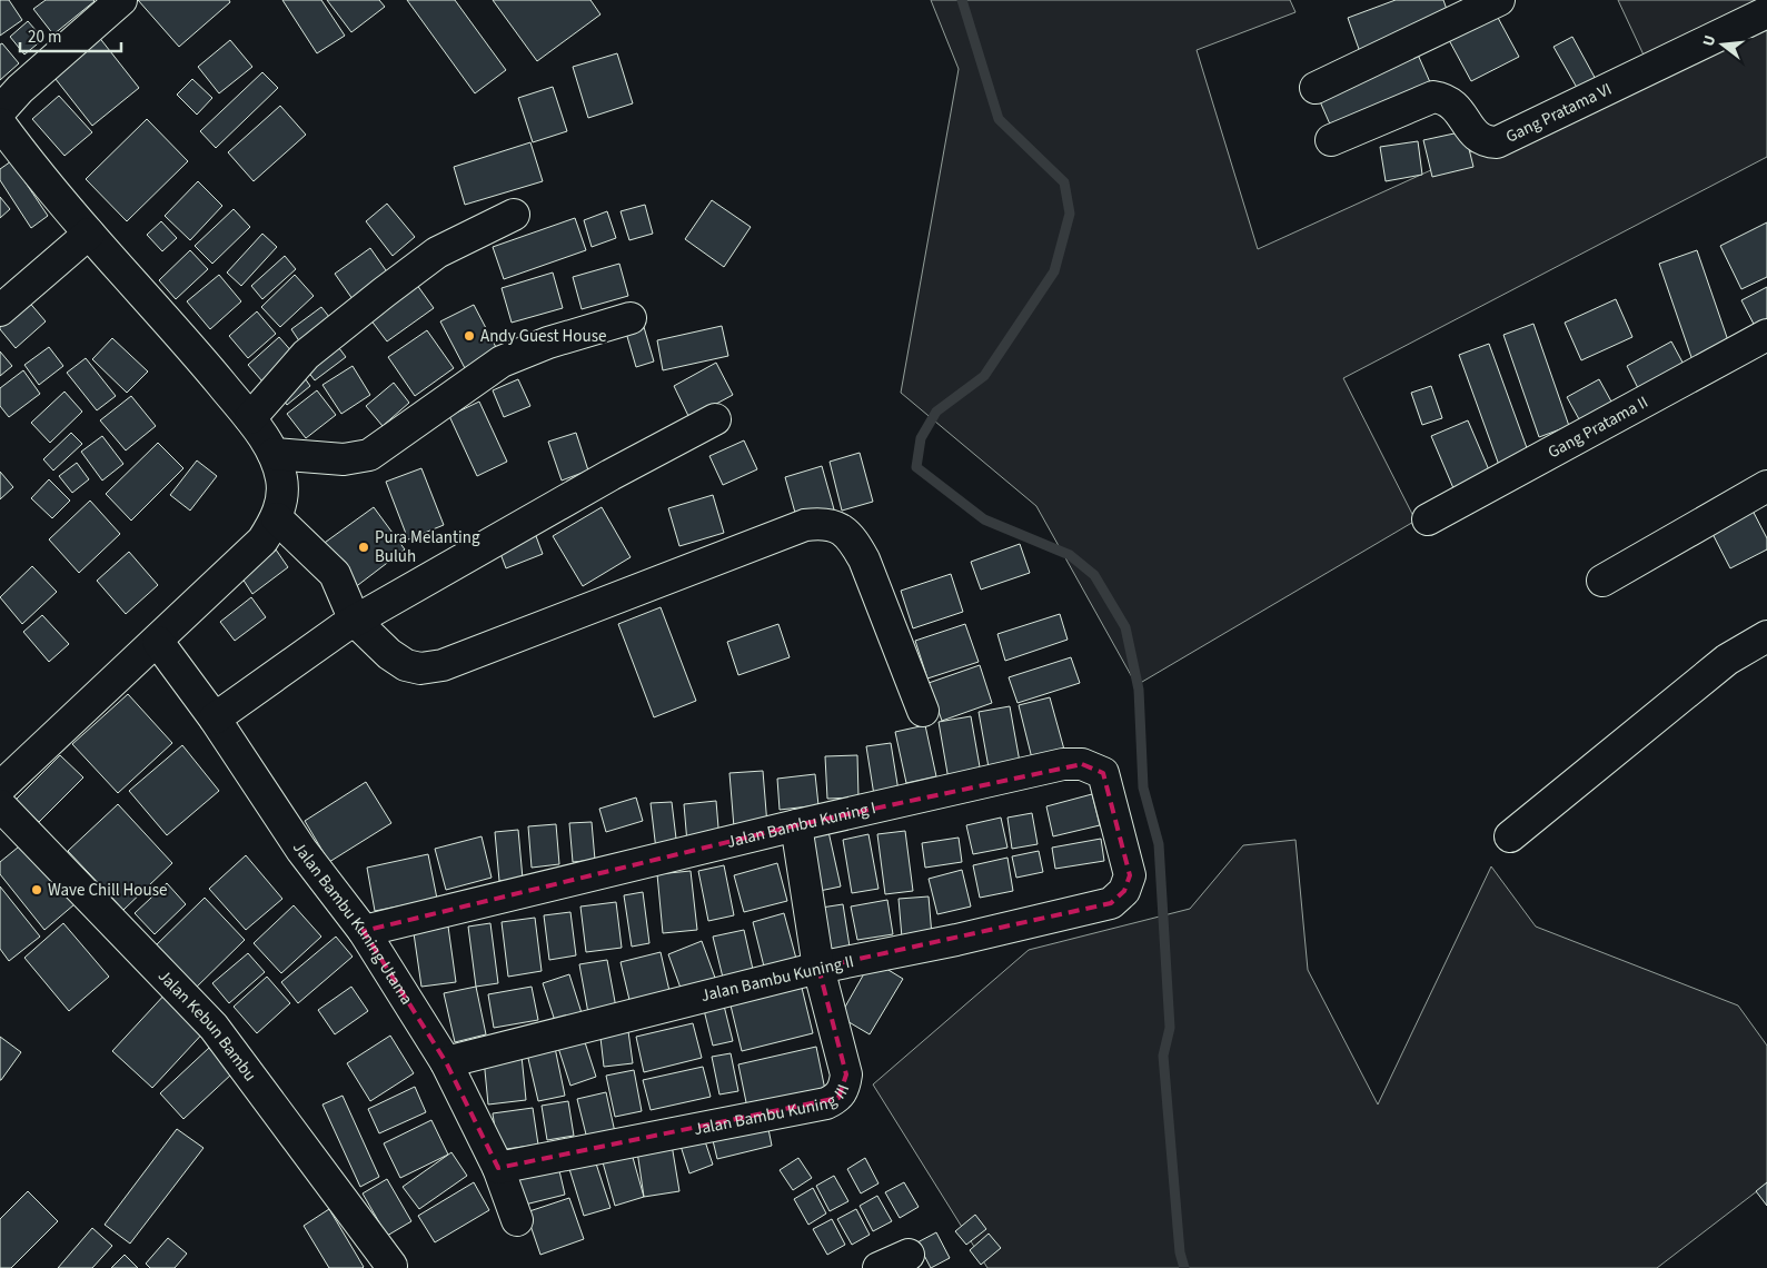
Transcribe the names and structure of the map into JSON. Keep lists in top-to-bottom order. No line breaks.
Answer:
{"streets":{"street":["Gang Pratama VI","Gang Pratama II","Jalan Bambu Kuning I","Jalan Bambu Kuning Utama","Jalan Bambu Kuning II","Jalan Kebun Bambu","Jalan Bambu Kuning III"]},"crossings":[["Jalan Bambu Kuning I","Jalan Bambu Kuning Utama"],["Jalan Bambu Kuning I","Jalan Bambu Kuning II"],["Jalan Bambu Kuning I","Jalan Bambu Kuning III"],["Jalan Bambu Kuning Utama","Jalan Bambu Kuning II"],["Jalan Bambu Kuning Utama","Jalan Bambu Kuning III"],["Jalan Bambu Kuning II","Jalan Bambu Kuning III"]],"places":["Andy Guest House","Pura Melanting Buluh","Wave Chill House"],"scale_bar":"20 m","north":"left"}
